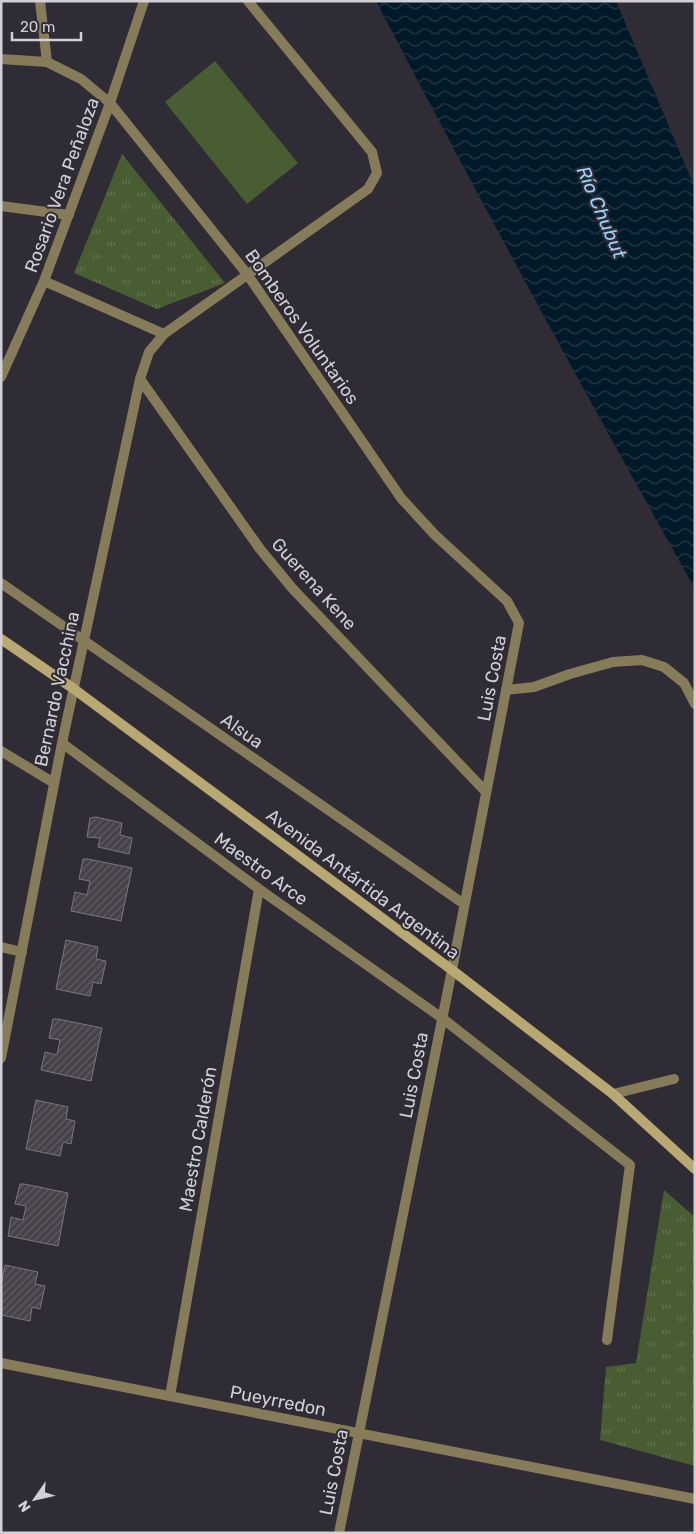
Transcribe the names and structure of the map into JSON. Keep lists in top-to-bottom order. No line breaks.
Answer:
{"streets":{"main road":["Avenida Antártida Argentina"],"street":["Rosario Vera Peñaloza","Bomberos Voluntarios","Guerena Kene","Luis Costa","Bernardo Vacchina","Alsua","Maestro Arce","Maestro Calderón","Pueyrredon"]},"crossings":[["Rosario Vera Peñaloza","Bomberos Voluntarios"],["Bomberos Voluntarios","Luis Costa"],["Bomberos Voluntarios","Bernardo Vacchina"],["Guerena Kene","Luis Costa"],["Guerena Kene","Bernardo Vacchina"],["Luis Costa","Alsua"],["Luis Costa","Maestro Arce"],["Luis Costa","Avenida Antártida Argentina"],["Luis Costa","Pueyrredon"],["Bernardo Vacchina","Alsua"],["Bernardo Vacchina","Maestro Arce"],["Bernardo Vacchina","Avenida Antártida Argentina"],["Maestro Arce","Maestro Calderón"],["Maestro Calderón","Pueyrredon"]],"water":["Río Chubut"],"scale_bar":"20 m","north":"bottom left"}
